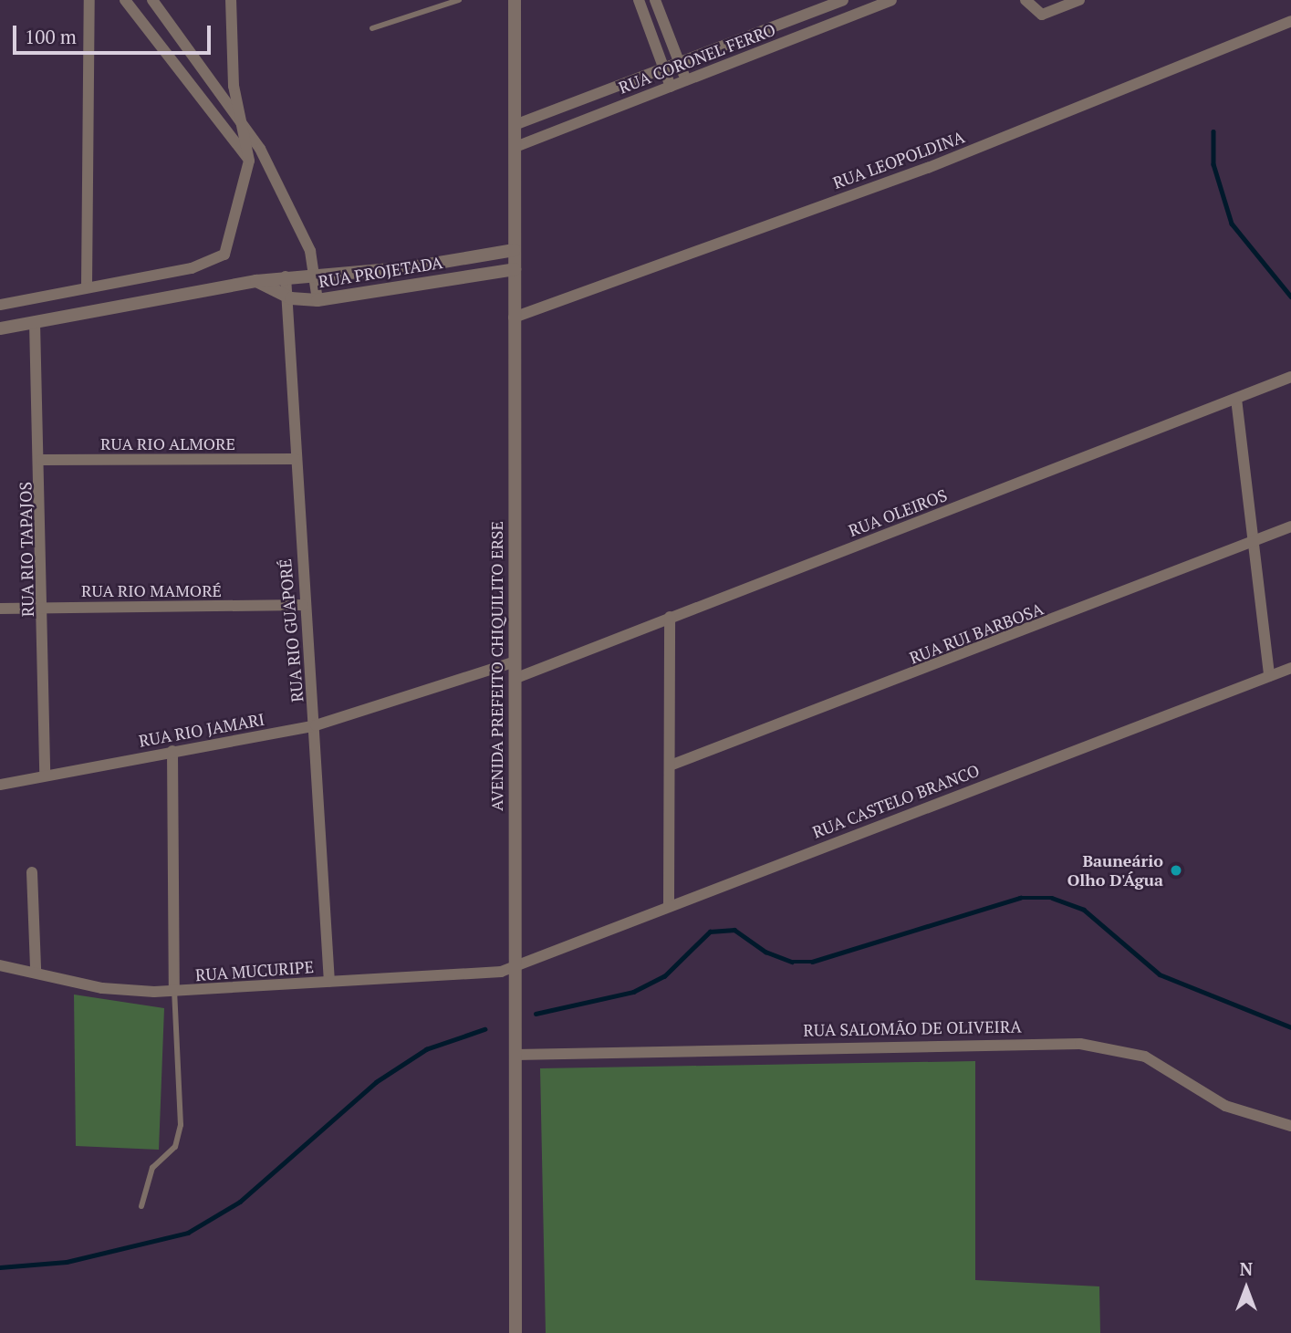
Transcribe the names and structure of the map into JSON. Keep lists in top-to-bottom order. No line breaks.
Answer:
{"streets":{"street":["RUA CORONEL FERRO","RUA LEOPOLDINA","RUA PROJETADA","RUA RIO ALMORE","RUA OLEIROS","RUA RIO TAPAJOS","RUA RIO MAMORÉ","RUA RIO GUAPORÉ","RUA RUI BARBOSA","AVENIDA PREFEITO CHIQUILITO ERSE","RUA RIO JAMARI","RUA CASTELO BRANCO","RUA MUCURIPE","RUA SALOMÃO DE OLIVEIRA"]},"crossings":[["RUA CORONEL FERRO","AVENIDA PREFEITO CHIQUILITO ERSE"],["RUA LEOPOLDINA","AVENIDA PREFEITO CHIQUILITO ERSE"],["RUA PROJETADA","RUA RIO TAPAJOS"],["RUA PROJETADA","RUA RIO GUAPORÉ"],["RUA PROJETADA","AVENIDA PREFEITO CHIQUILITO ERSE"],["RUA RIO ALMORE","RUA RIO TAPAJOS"],["RUA RIO ALMORE","RUA RIO GUAPORÉ"],["RUA OLEIROS","AVENIDA PREFEITO CHIQUILITO ERSE"],["RUA RIO TAPAJOS","RUA RIO MAMORÉ"],["RUA RIO TAPAJOS","RUA RIO JAMARI"],["RUA RIO MAMORÉ","RUA RIO GUAPORÉ"],["RUA RIO GUAPORÉ","RUA RIO JAMARI"],["RUA RIO GUAPORÉ","RUA MUCURIPE"],["AVENIDA PREFEITO CHIQUILITO ERSE","RUA RIO JAMARI"],["AVENIDA PREFEITO CHIQUILITO ERSE","RUA CASTELO BRANCO"],["AVENIDA PREFEITO CHIQUILITO ERSE","RUA MUCURIPE"],["AVENIDA PREFEITO CHIQUILITO ERSE","RUA SALOMÃO DE OLIVEIRA"],["RUA CASTELO BRANCO","RUA MUCURIPE"]],"places":["Bauneário Olho D'Água"],"scale_bar":"100 m","north":"top"}
